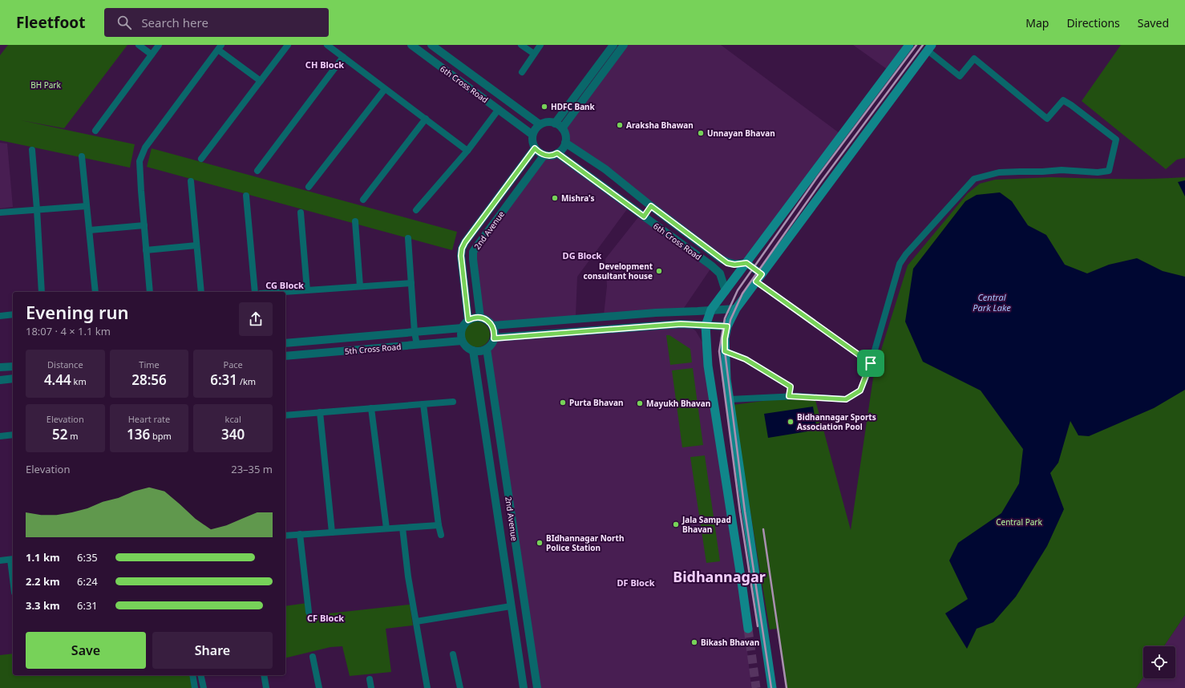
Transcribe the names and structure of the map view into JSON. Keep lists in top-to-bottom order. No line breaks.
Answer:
{"streets":{"street":["6th Cross Road","2nd Avenue","5th Cross Road"]},"crossings":[["6th Cross Road","2nd Avenue"],["2nd Avenue","5th Cross Road"]],"districts":["CH Block","DG Block","CG Block","Bidhannagar","DF Block","CF Block"],"water":["Central Park Lake"],"parks":["BH Park","Central Park"],"places":["HDFC Bank","Araksha Bhawan","Unnayan Bhavan","Mishra's","Development consultant house","Purta Bhavan","Mayukh Bhavan","Bidhannagar Sports Association Pool","Jala Sampad Bhavan","BIdhannagar North Police Station","Bikash Bhavan"],"page":{"header":"Fleetfoot","search":"Search here","nav":["Map","Directions","Saved"],"heading":["Evening run","18:07 · 4 × 1.1 km"],"stats":[["Distance","4.44 km"],["Time","28:56"],["Pace","6:31 /km"],["Elevation","52 m"],["Heart rate","136 bpm"],["kcal","340"]],"chart":["Elevation","23–35 m"],"list":[{"name":"1.1 km","note":"6:35"},{"name":"2.2 km","note":"6:24"},{"name":"3.3 km","note":"6:31"}],"buttons":["Save","Share"]}}
